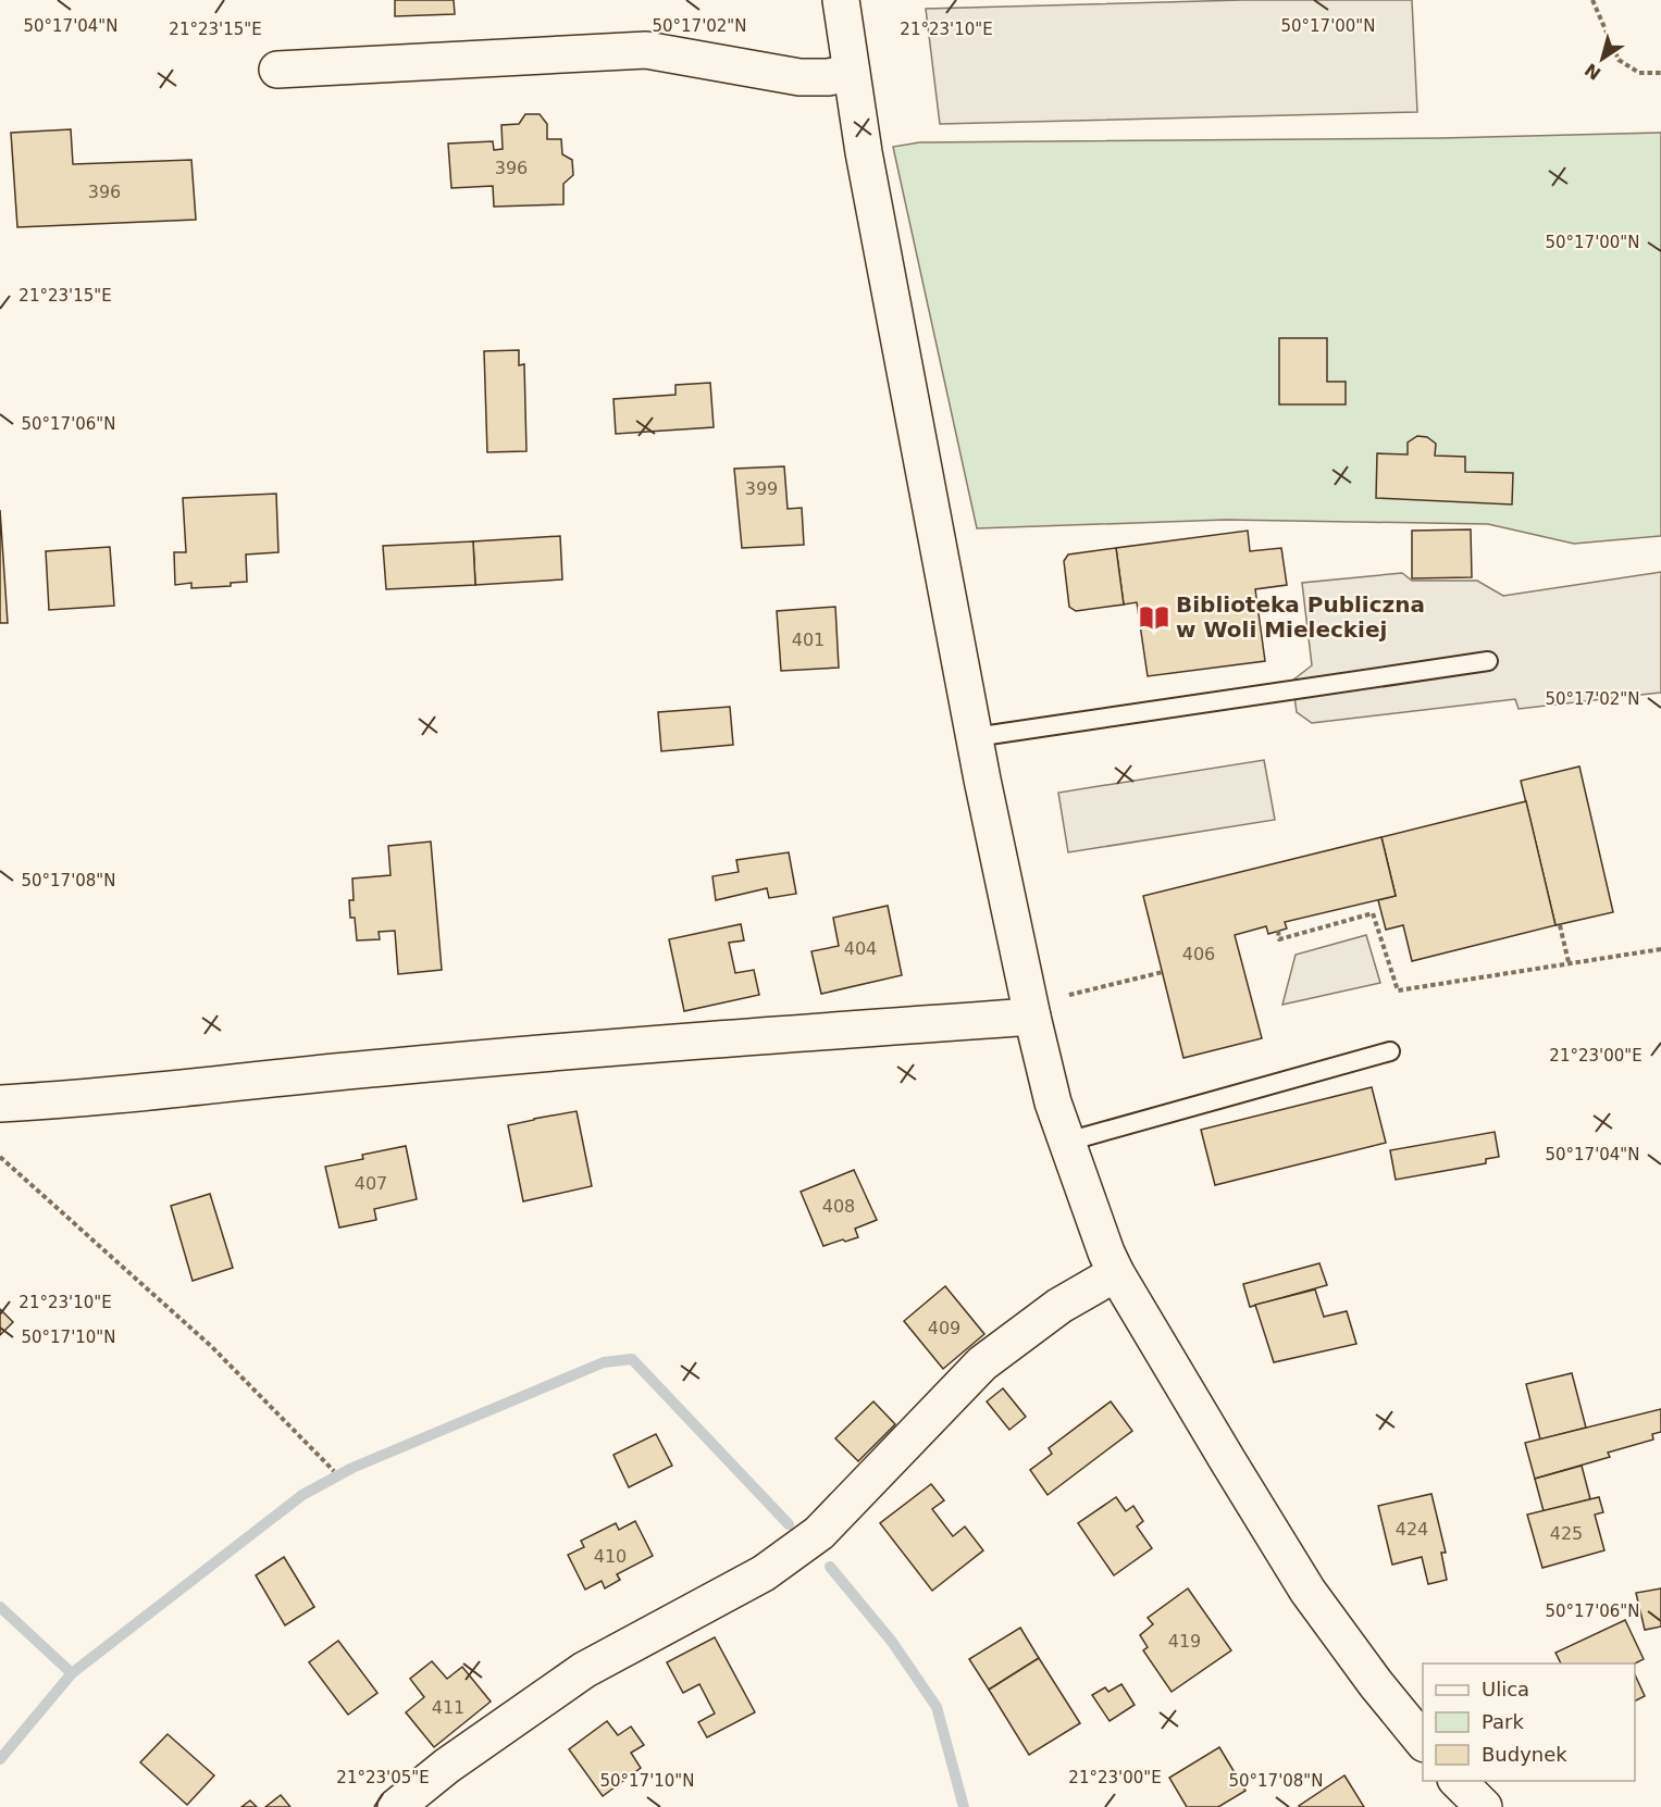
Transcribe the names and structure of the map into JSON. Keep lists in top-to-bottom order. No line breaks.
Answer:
{"places":{"library":["Biblioteka Publiczna w Woli Mieleckiej"]},"house_numbers":["396","396","399","401","404","406","407","408","409","424","425","410","419","411"],"legend":["Ulica","Park","Budynek"],"north":"bottom left","coordinates":["50°17'04\"N","50°17'02\"N","50°17'00\"N","21°23'15\"E","21°23'10\"E","50°17'06\"N","50°17'08\"N","21°23'00\"E","50°17'10\"N","21°23'05\"E"]}
